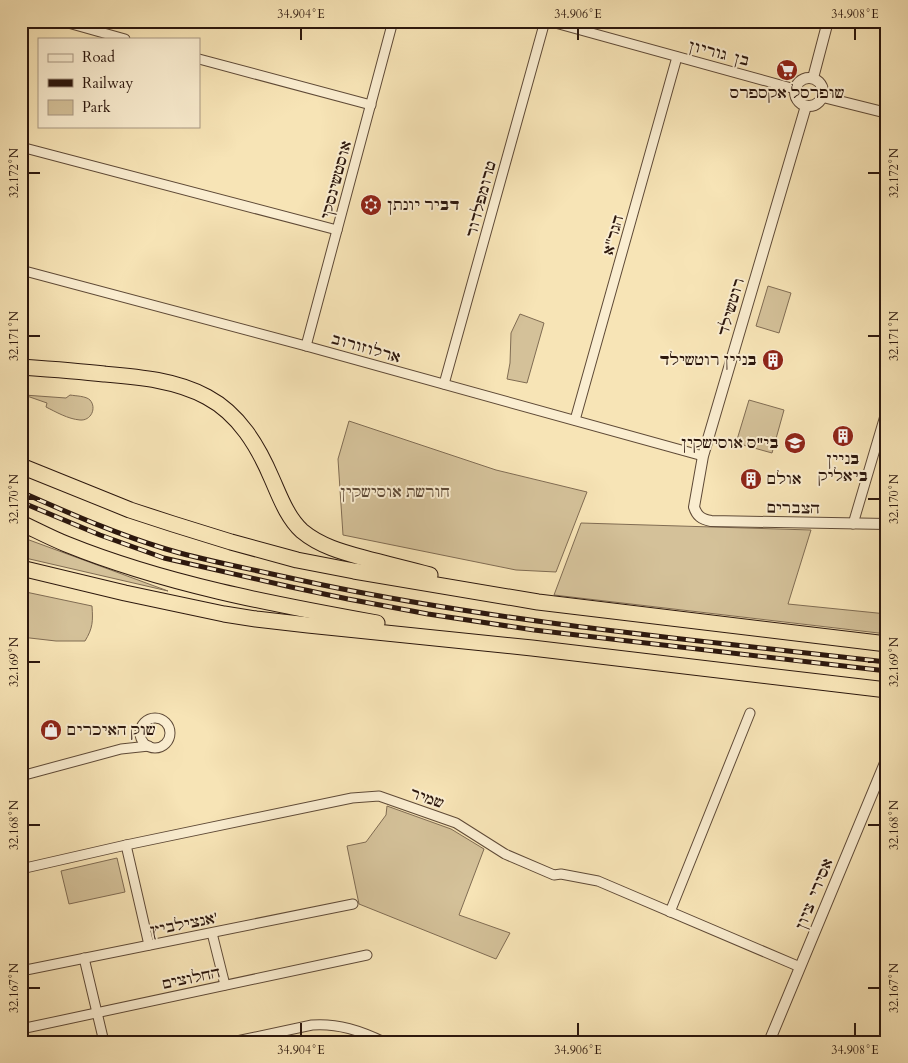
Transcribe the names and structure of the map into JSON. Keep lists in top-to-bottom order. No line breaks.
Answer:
{"streets":{"street":["בן גוריון","אוסטשינסקי","טרומפלדור","הגר\"א","רוטשילד","ארלוזורוב","הצברים","שמיר","אסירי ציון","אנצילביץ'","החלוצים"]},"crossings":[["בן גוריון","טרומפלדור"],["בן גוריון","הגר\"א"],["בן גוריון","רוטשילד"],["אוסטשינסקי","ארלוזורוב"],["טרומפלדור","ארלוזורוב"],["הגר\"א","ארלוזורוב"],["רוטשילד","ארלוזורוב"],["רוטשילד","הצברים"],["שמיר","אסירי ציון"]],"parks":["חורשת אוסישקין"],"places":{"supermarket":["שופרסל אקספרס"],"synagogue":["דביר יונתן"],"building":["בניין רוטשילד","בניין ביאליק","אולם"],"school or university":["בי\"ס אוסישקין"],"shop":["שוק האיכרים"]},"legend":["Road","Railway","Park"],"coordinates":["34.904°E","34.906°E","34.908°E","32.172°N","32.171°N","32.170°N","32.169°N","32.168°N","32.167°N"]}
